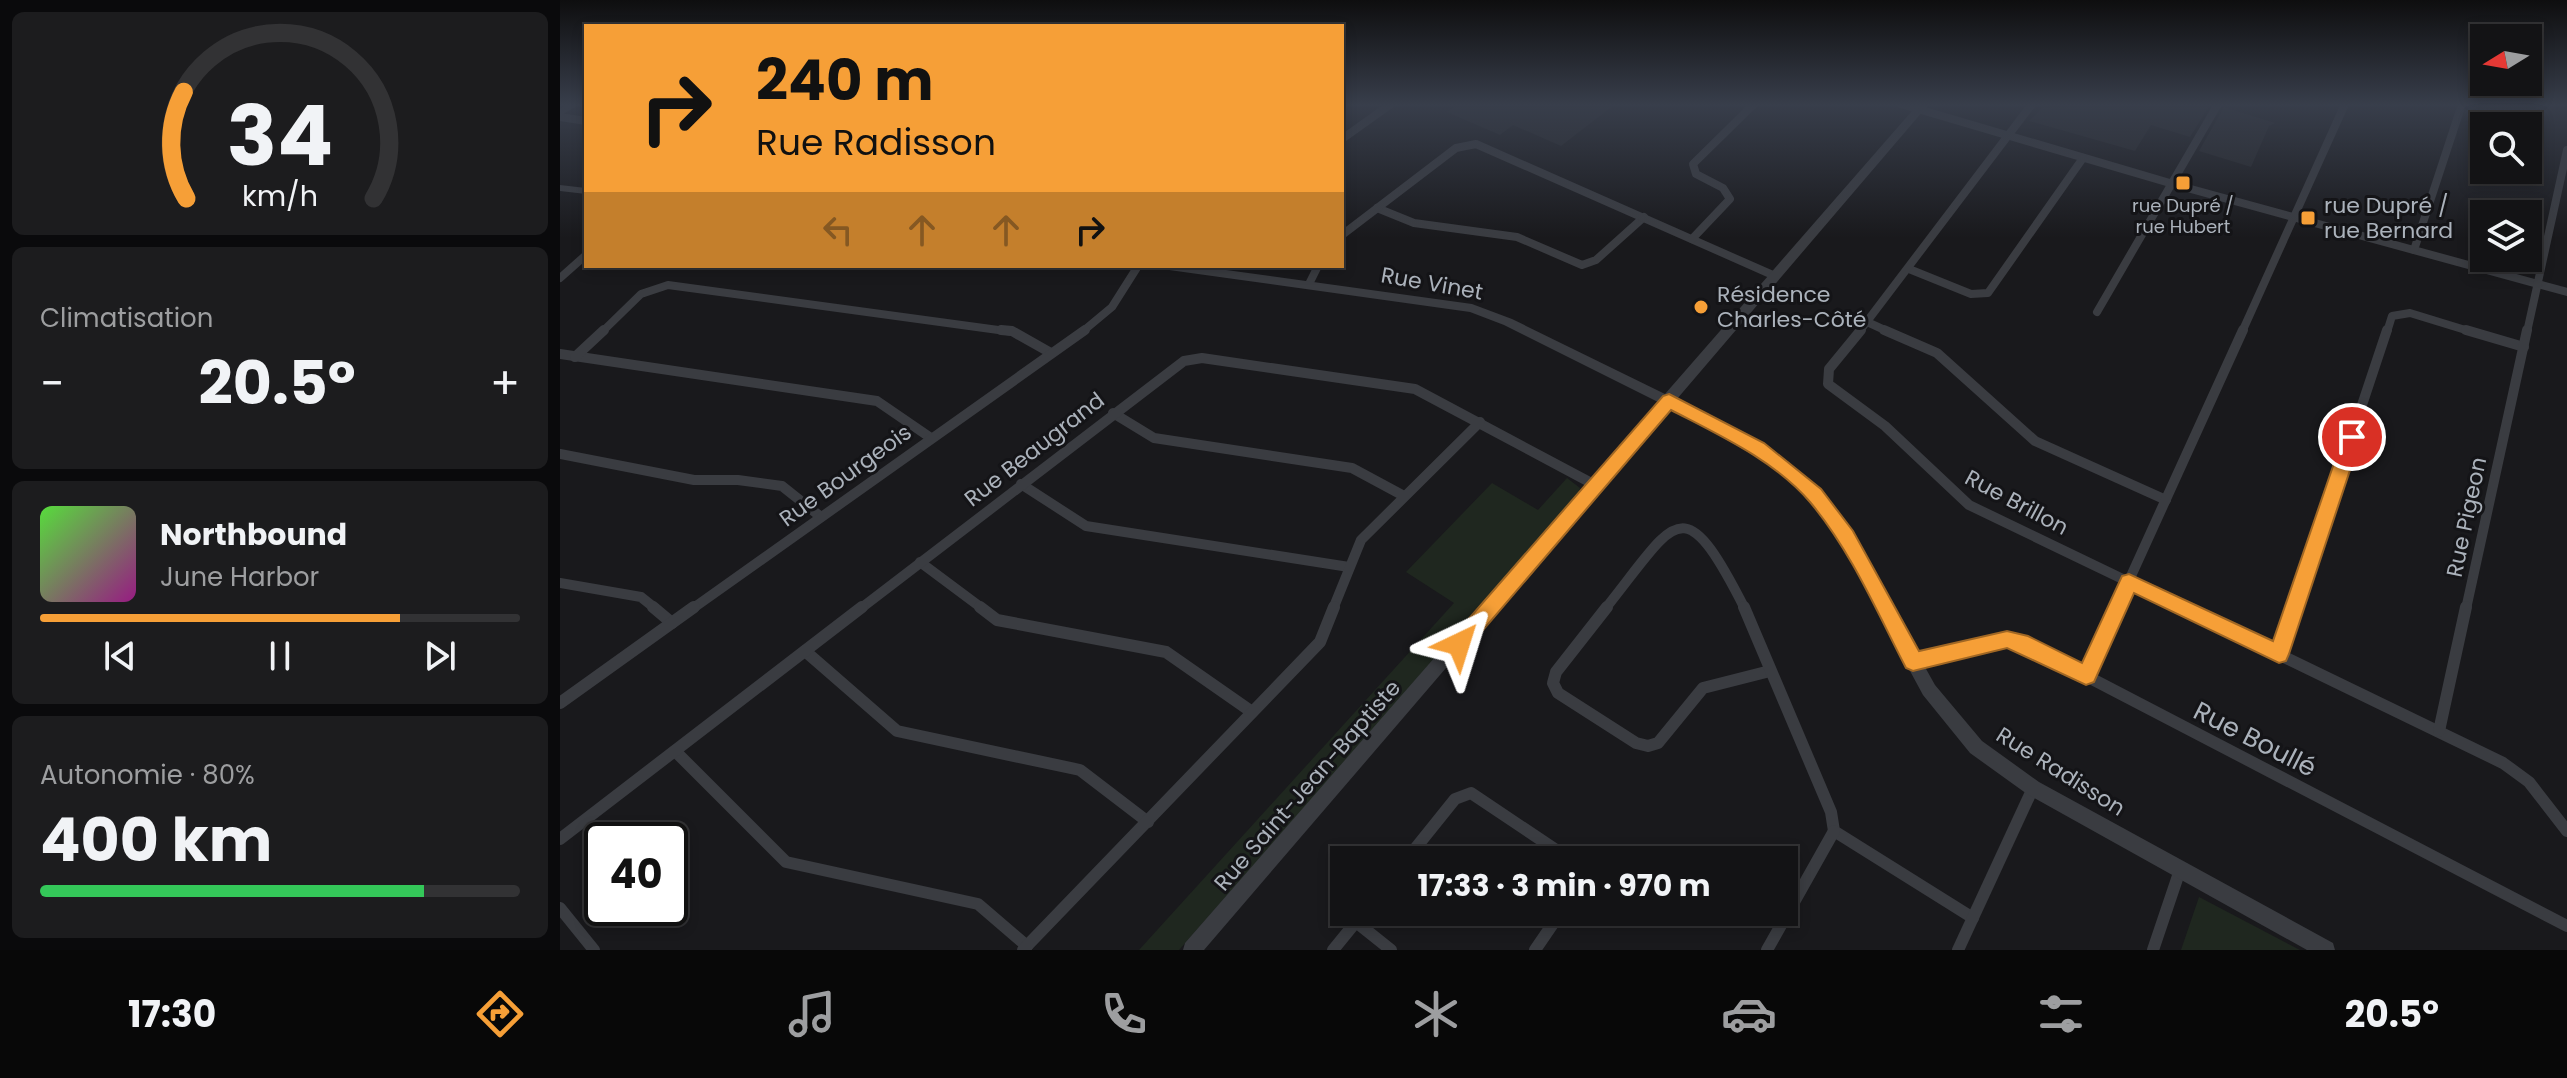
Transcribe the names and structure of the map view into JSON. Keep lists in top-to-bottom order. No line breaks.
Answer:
{"streets":{"street":["Rue Vinet","Rue Beaugrand","Rue Bourgeois","Rue Brillon","Rue Pigeon","Rue Boullé","Rue Radisson","Rue Saint-Jean-Baptiste"]},"crossings":[["Rue Vinet","Rue Radisson"],["Rue Vinet","Rue Saint-Jean-Baptiste"],["Rue Beaugrand","Rue Saint-Jean-Baptiste"],["Rue Brillon","Rue Pigeon"],["Rue Boullé","Rue Radisson"],["Rue Radisson","Rue Saint-Jean-Baptiste"]],"places":{"transit":["rue Dupré / rue Hubert","rue Dupré / rue Bernard"],"other":["Résidence Charles-Côté"]},"north":"left","page":{"turn":["240 m","Rue Radisson"],"tile":["Climatisation",["Autonomie · 80%","400 km"]],"heat":["−","20.5°","+"],"song":["Northbound","June Harbor"],"limit":"40","trip":"17:33 · 3 min · 970 m","tabs":["17:30","20.5°"],"gauge":["34","km/h"]}}
